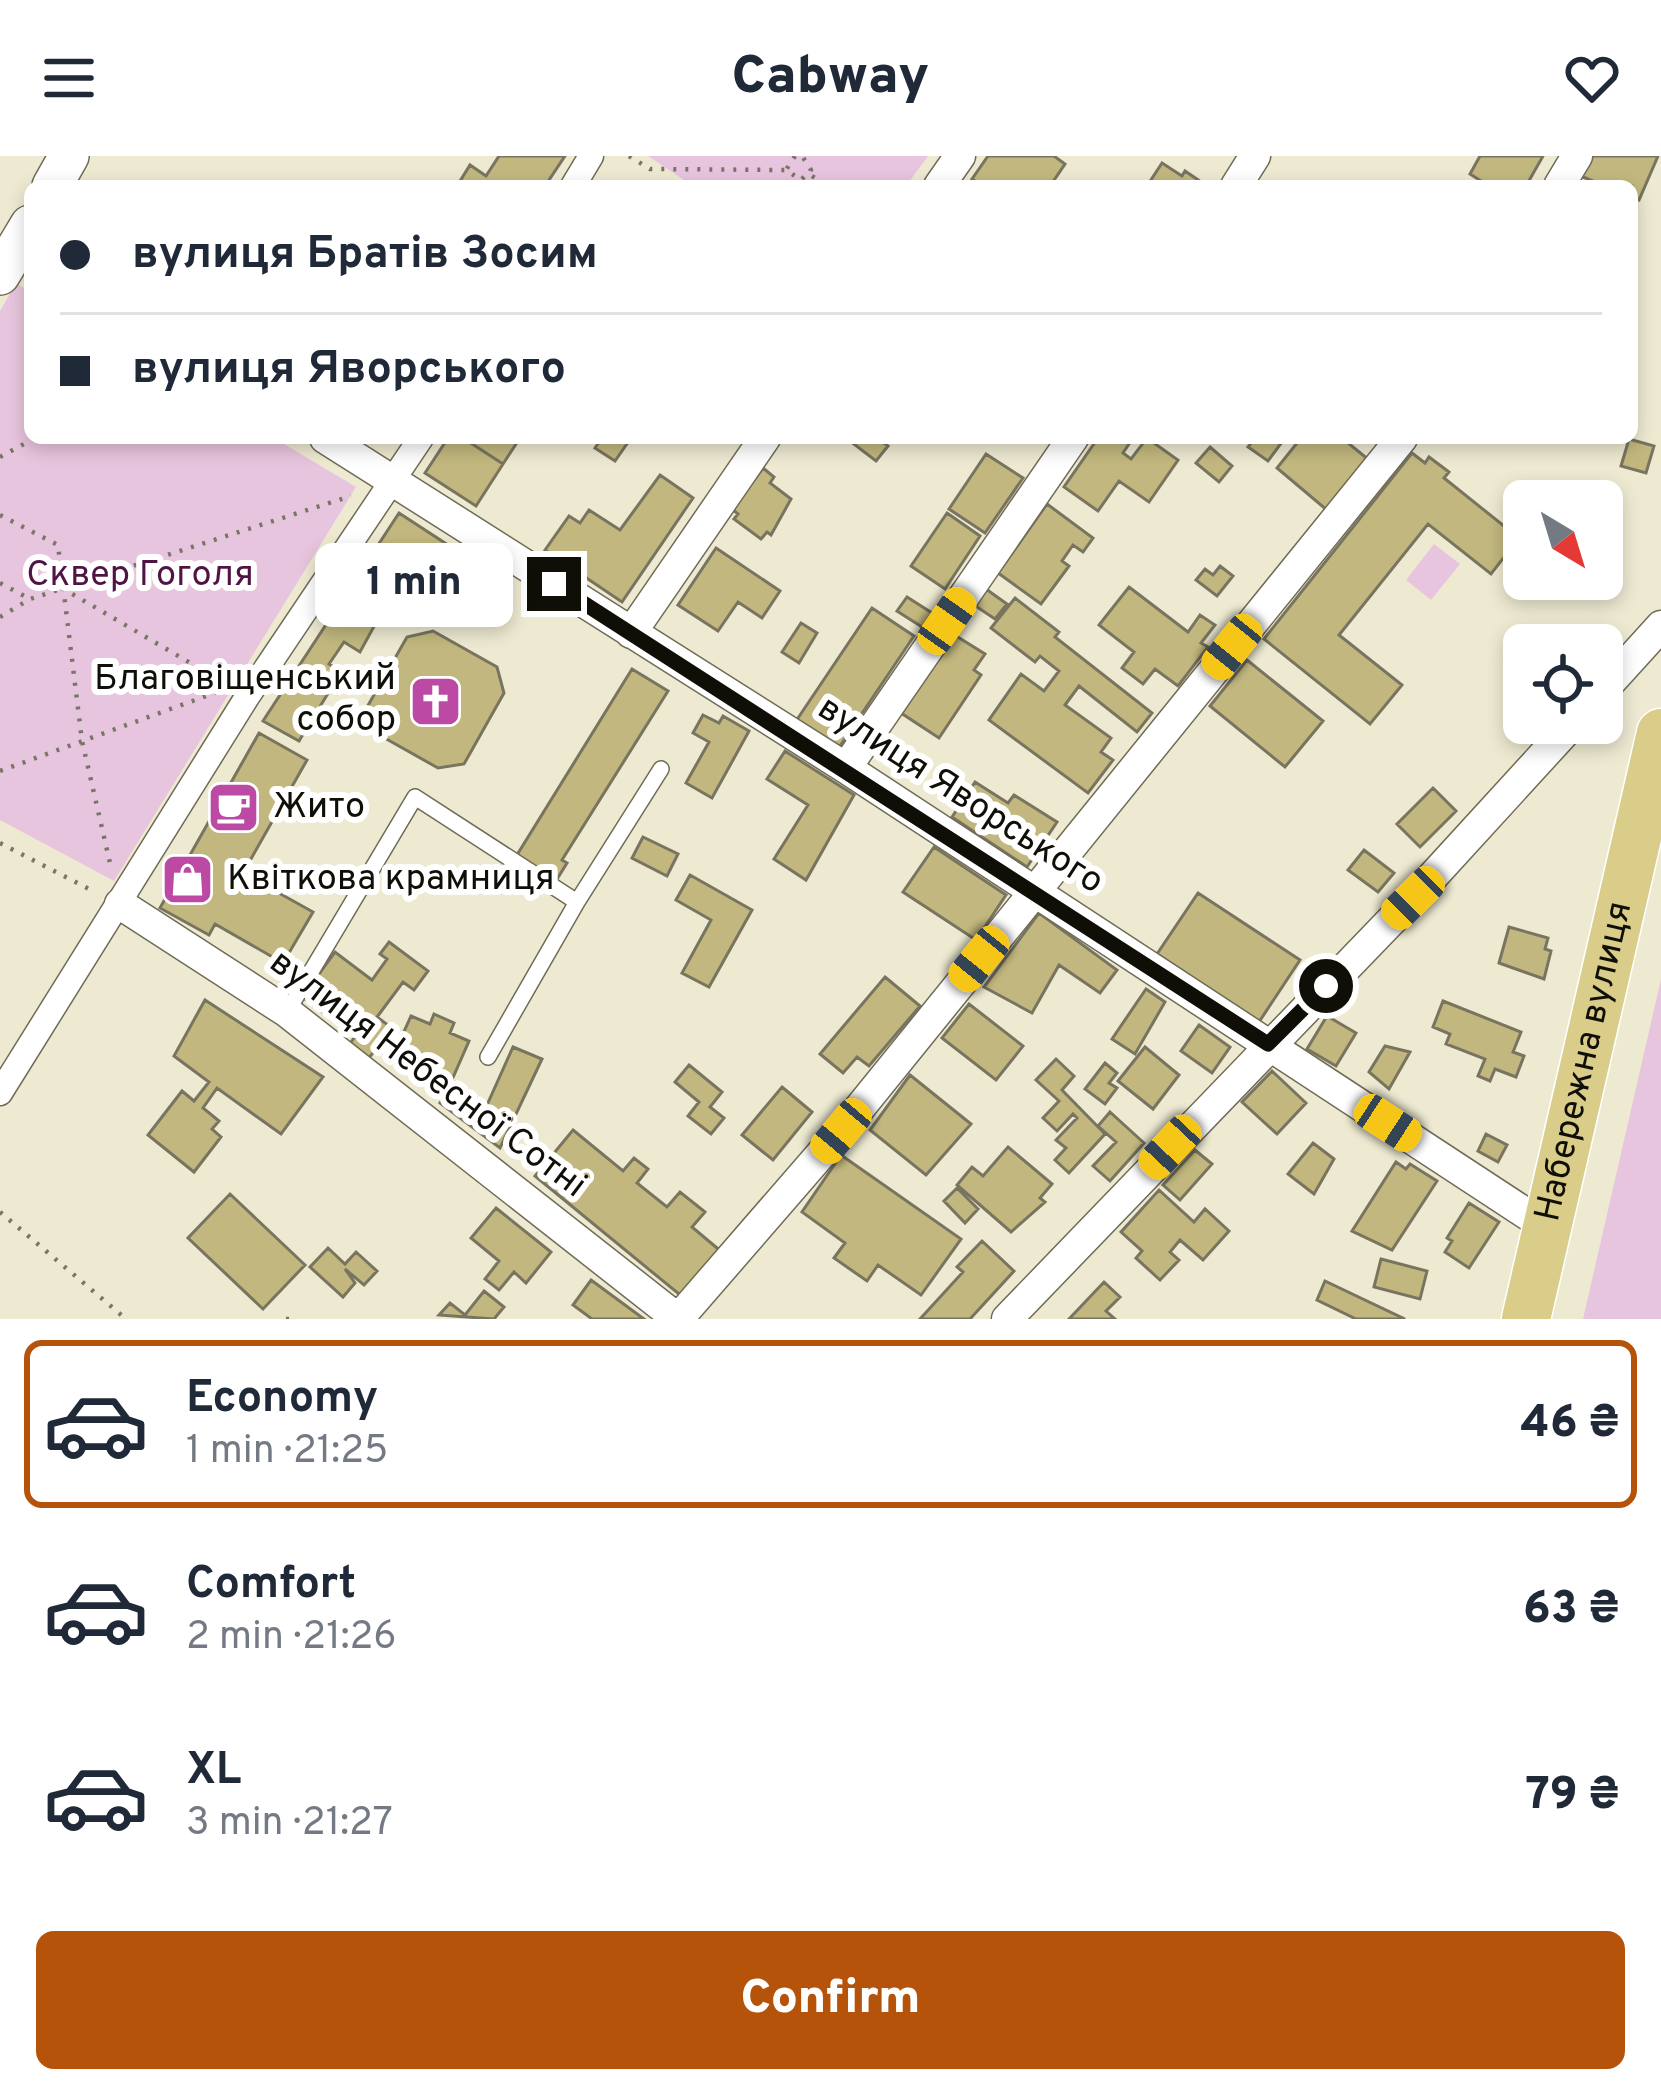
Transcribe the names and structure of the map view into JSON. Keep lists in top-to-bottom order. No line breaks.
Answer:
{"streets":{"main road":["Набережна вулиця"],"street":["вулиця Яворського","вулиця Небесної Сотні"]},"crossings":[["вулиця Яворського","Набережна вулиця"]],"parks":["Сквер Гоголя"],"places":{"church":["Благовіщенський собор"],"cafe":["Жито"],"shop":["Квіткова крамниця"]},"north":"bottom right","page":{"header":"Cabway","banner":["вулиця Братів Зосим","вулиця Яворського"],"bubble":"1 min","list":[{"name":"Economy","note":"1 min · 21:25","value":"46 ₴"},{"name":"Comfort","note":"2 min · 21:26","value":"63 ₴"},{"name":"XL","note":"3 min · 21:27","value":"79 ₴"}],"buttons":"Confirm"}}
